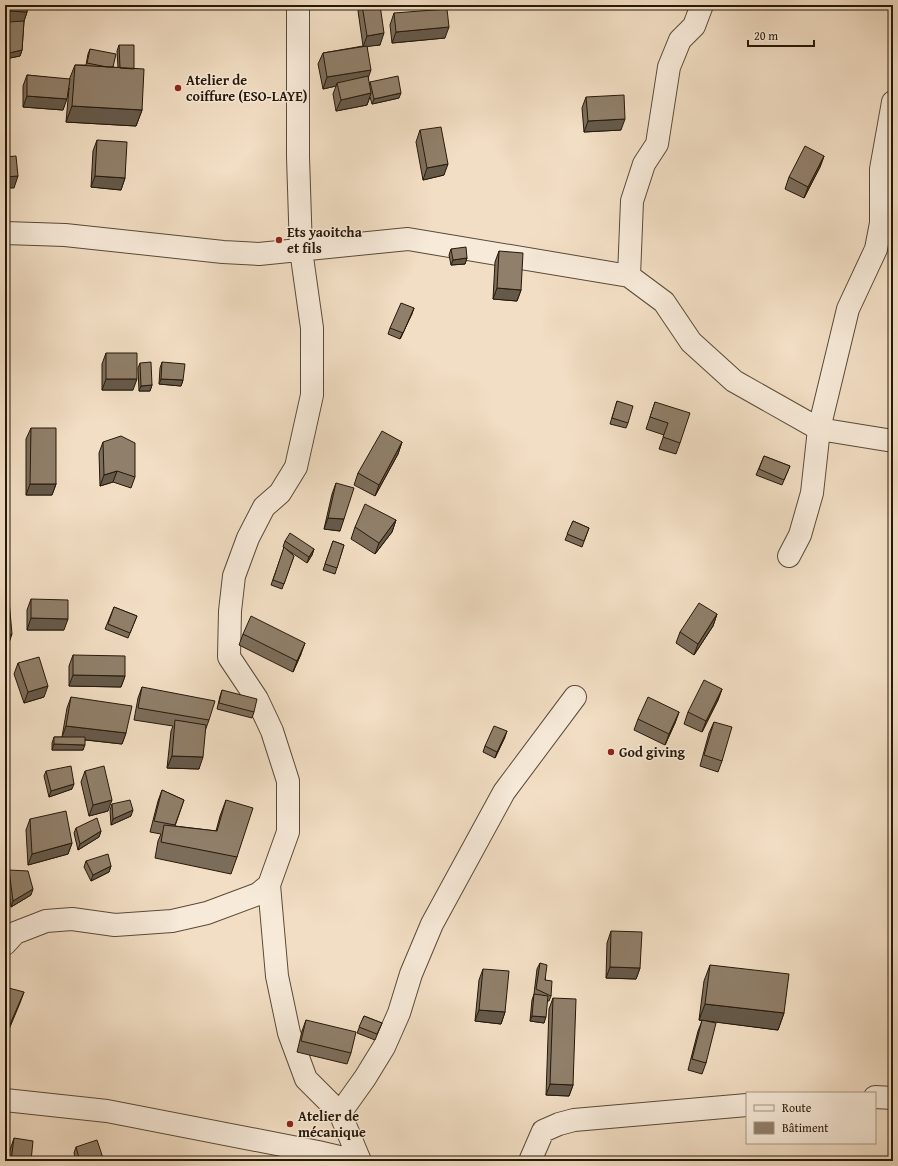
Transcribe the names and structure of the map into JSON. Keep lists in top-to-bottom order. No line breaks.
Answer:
{"places":["Atelier de coiffure (ESO-LAYE)","Ets yaoitcha et fils","God giving","Atelier de mécanique"],"legend":["Route","Bâtiment"],"scale_bar":"20 m"}
